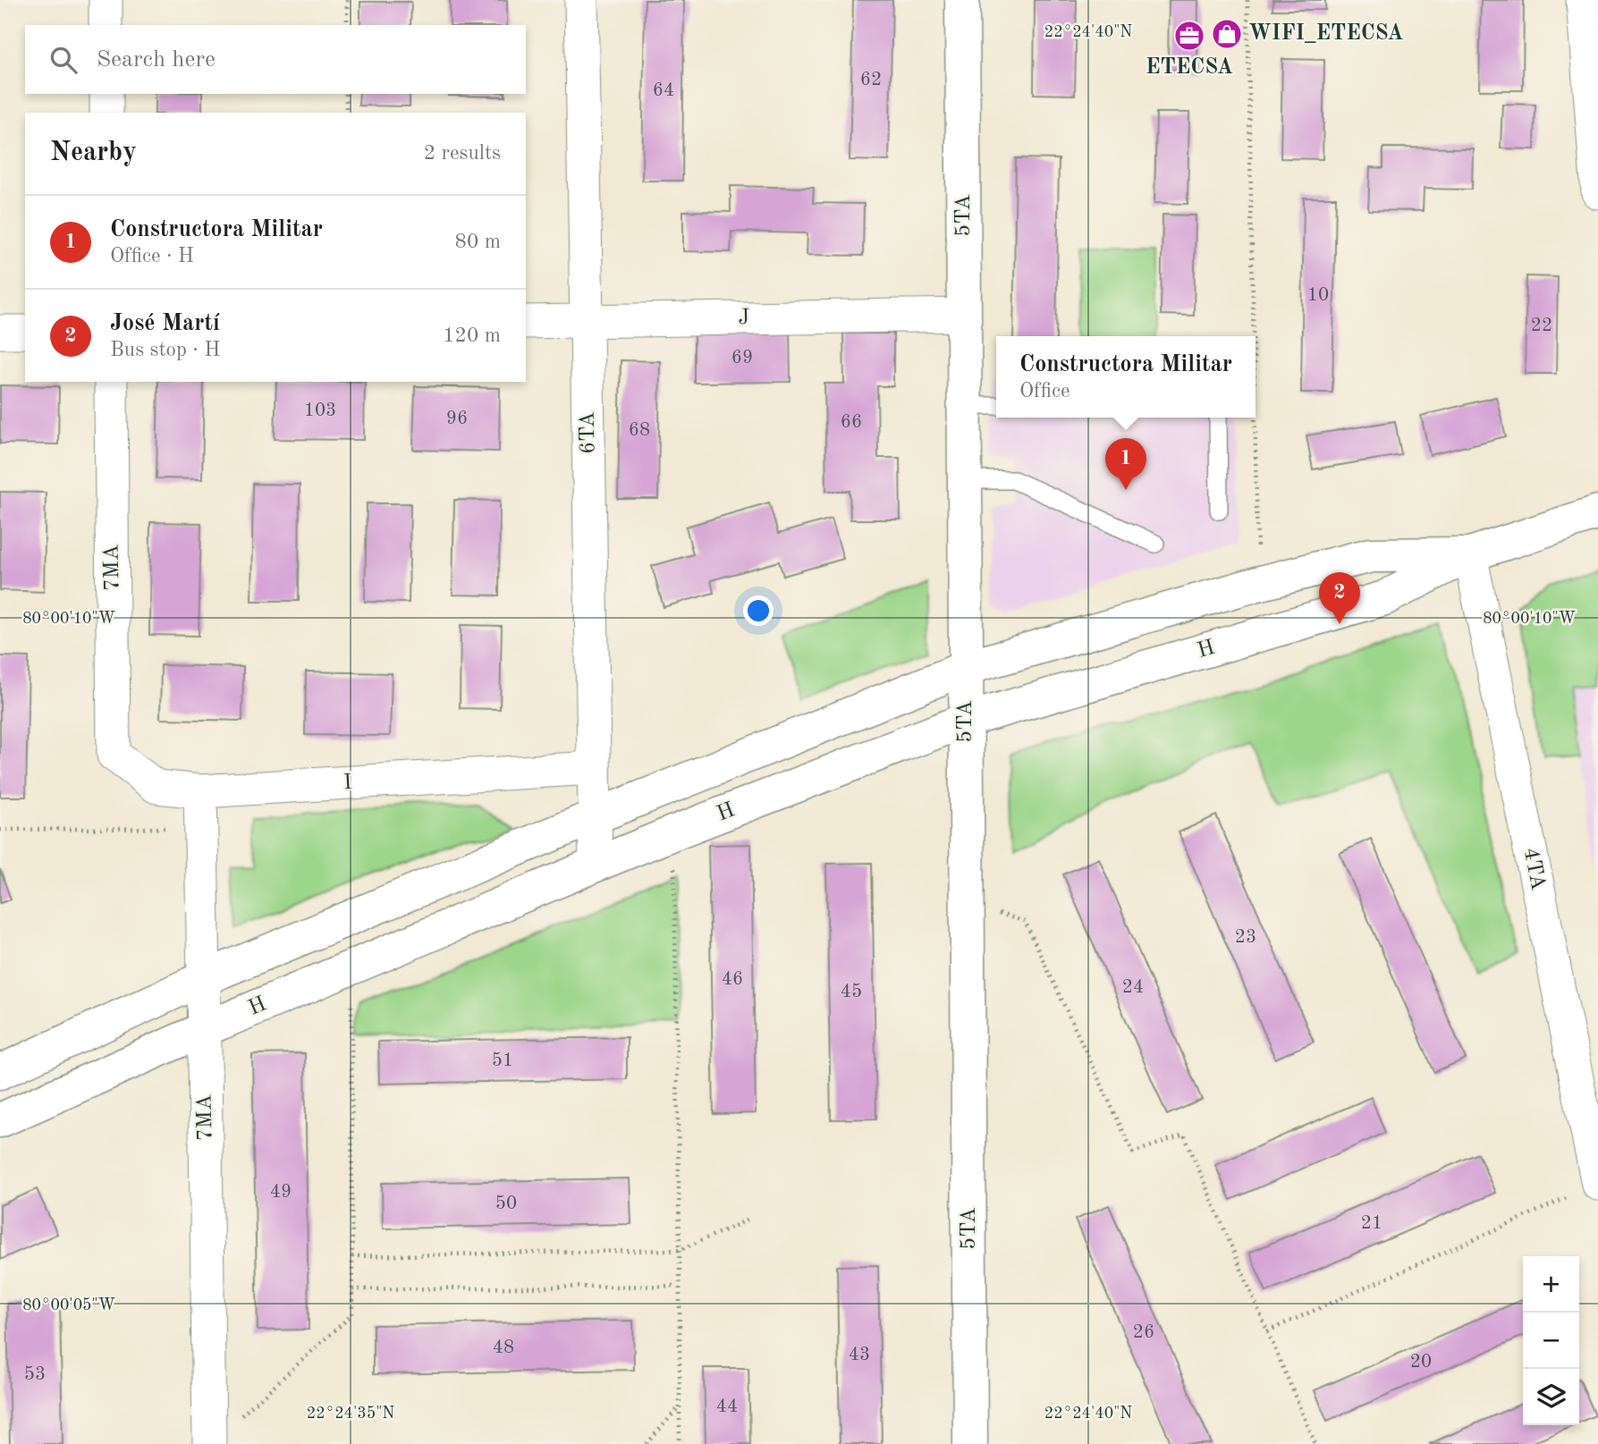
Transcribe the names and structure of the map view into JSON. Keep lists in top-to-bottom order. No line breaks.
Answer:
{"streets":{"street":["5TA","J","6TA","7MA","H","I","4TA"]},"crossings":[["5TA","J"],["5TA","H"],["J","6TA"],["6TA","H"],["6TA","I"],["7MA","H"],["7MA","I"],["H","4TA"]],"places":{"shop":["WIFI_ETECSA"],"office":["ETECSA"]},"house_numbers":["62","64","10","22","69","103","96","66","68","23","46","24","45","51","49","50","21","26","48","43","20","53","44"],"page":{"search":"Search here","heading":["Nearby","2 results"],"list":[{"mark":"1","name":"Constructora Militar","note":"Office · H","value":"80 m"},{"mark":"2","name":"José Martí","note":"Bus stop · H","value":"120 m"}],"popup":["Constructora Militar","Office"],"pins":["1","2"],"map_buttons":["+","−"]},"coordinates":["22°24'40\"N","80°00'10\"W","80°00'05\"W","22°24'35\"N"]}
